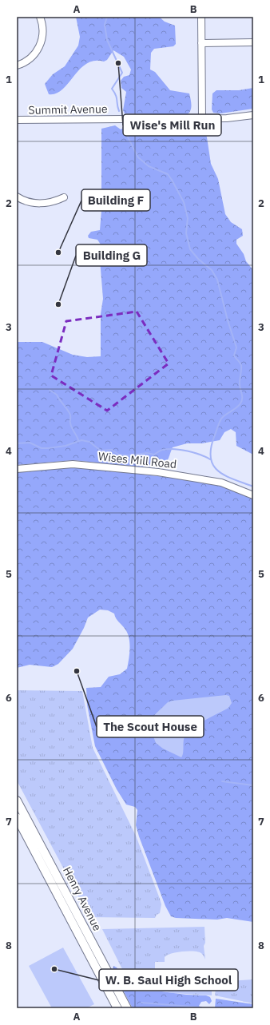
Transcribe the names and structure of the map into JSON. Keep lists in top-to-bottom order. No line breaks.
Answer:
{"streets":{"main road":["Henry Avenue"],"street":["Summit Avenue","Wises Mill Road"]},"places":["Wise's Mill Run","Building F","Building G","The Scout House","W. B. Saul High School"],"grid":{"columns":["A","B"],"rows":["1","2","3","4","5","6","7","8"]}}
